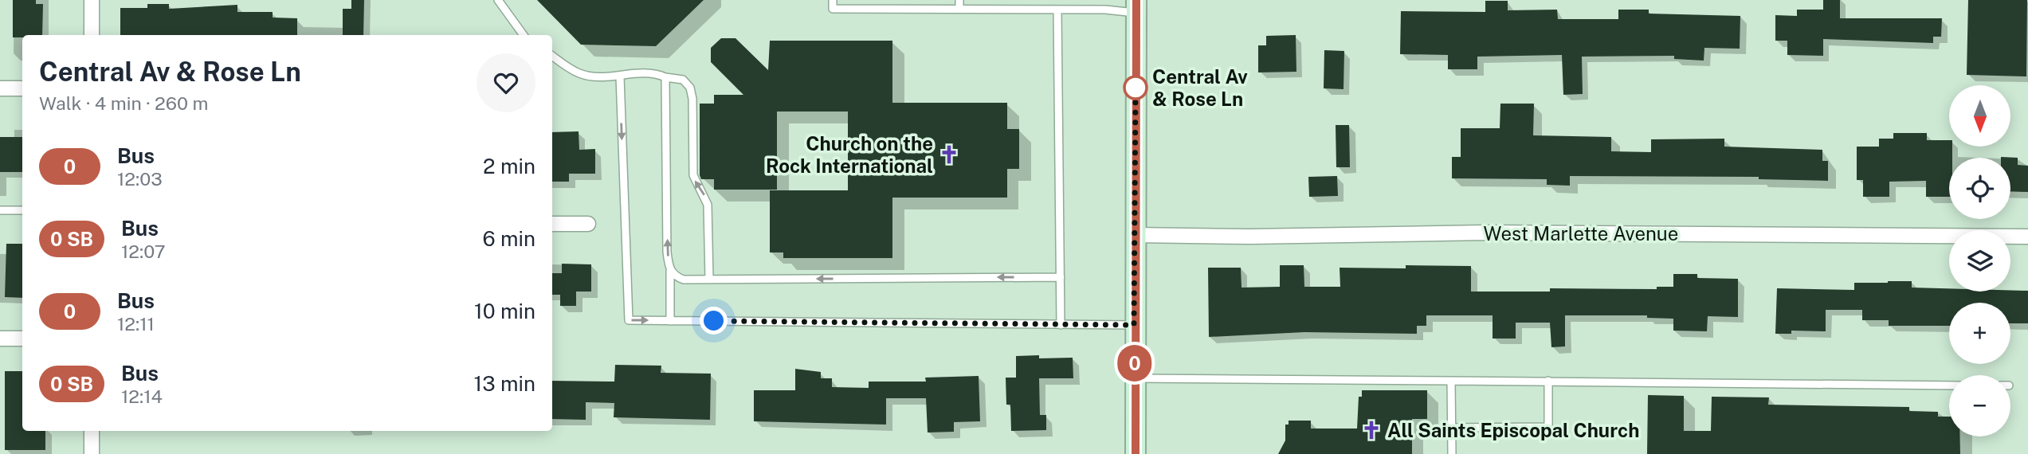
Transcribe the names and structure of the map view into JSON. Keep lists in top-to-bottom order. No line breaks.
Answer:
{"streets":{"street":["West Marlette Avenue"]},"places":{"other":["Central Av & Rose Ln"],"church":["Church on the Rock International","All Saints Episcopal Church"]},"lines":["bus line 0"],"north":"bottom","page":{"on_map":"0","heading":["Central Av & Rose Ln","Walk · 4 min · 260 m"],"map_buttons":["+","−"],"list":[{"mark":"0","name":"Bus","note":"12:03","value":"2 min"},{"mark":"0 SB","name":"Bus","note":"12:07","value":"6 min"},{"mark":"0","name":"Bus","note":"12:11","value":"10 min"},{"mark":"0 SB","name":"Bus","note":"12:14","value":"13 min"}]}}
